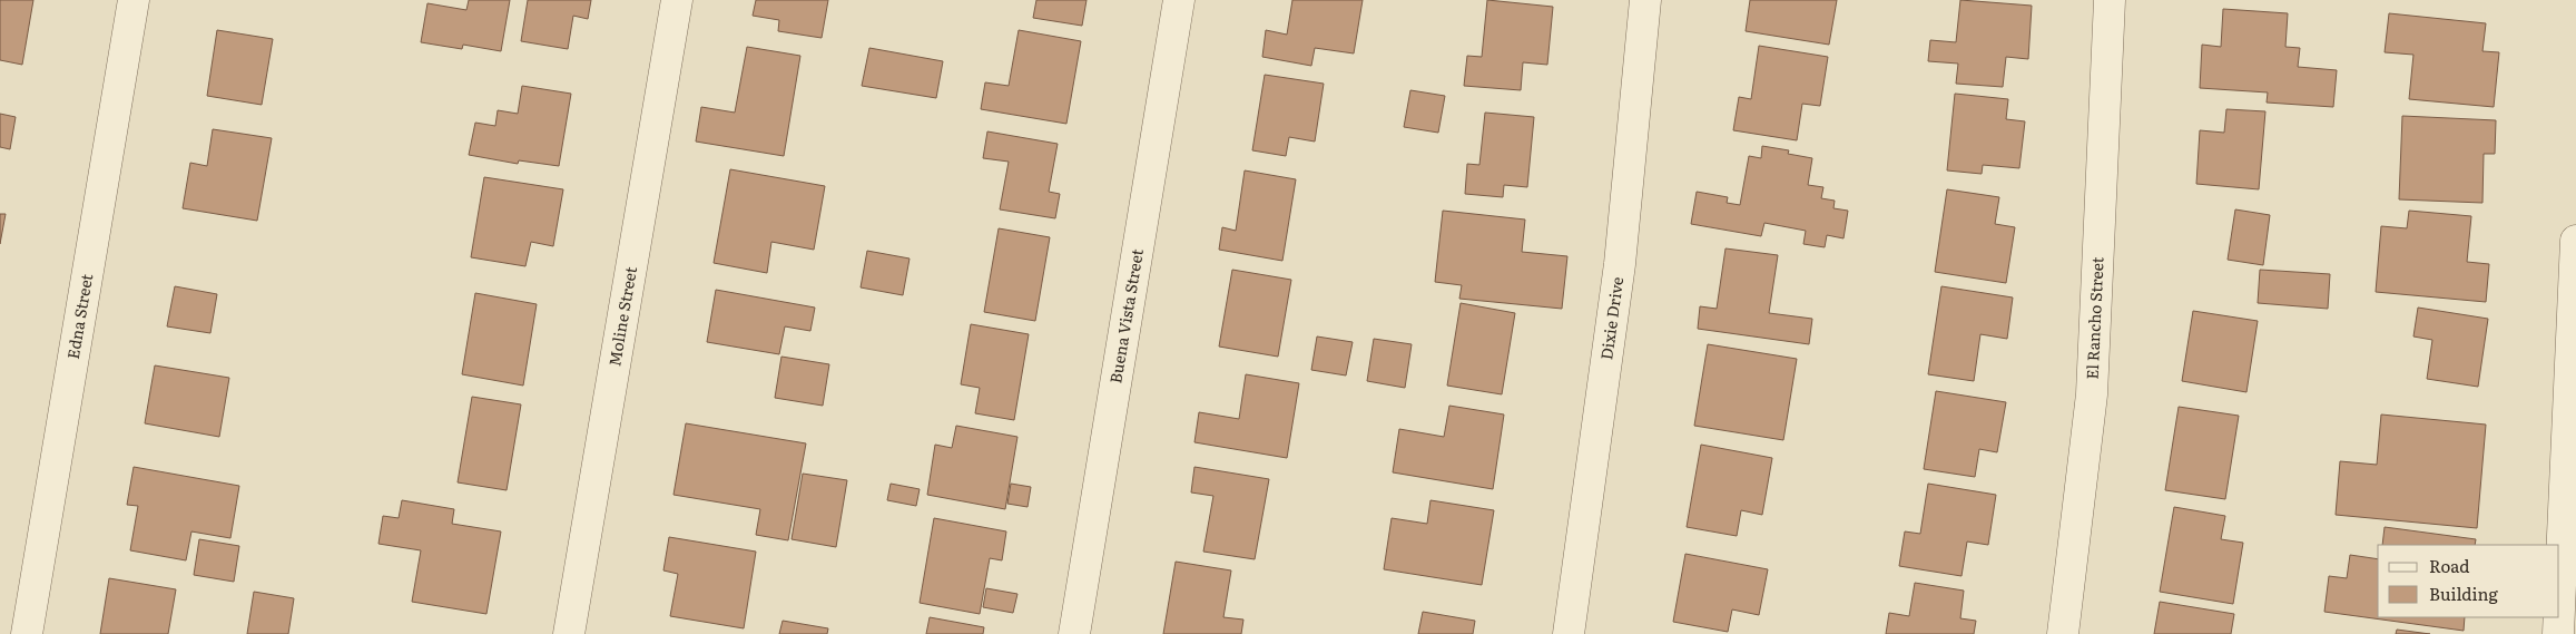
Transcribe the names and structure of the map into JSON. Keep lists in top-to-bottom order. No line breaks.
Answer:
{"streets":{"street":["Edna Street","Moline Street","Buena Vista Street","Dixie Drive","El Rancho Street"]},"legend":["Road","Building"]}
